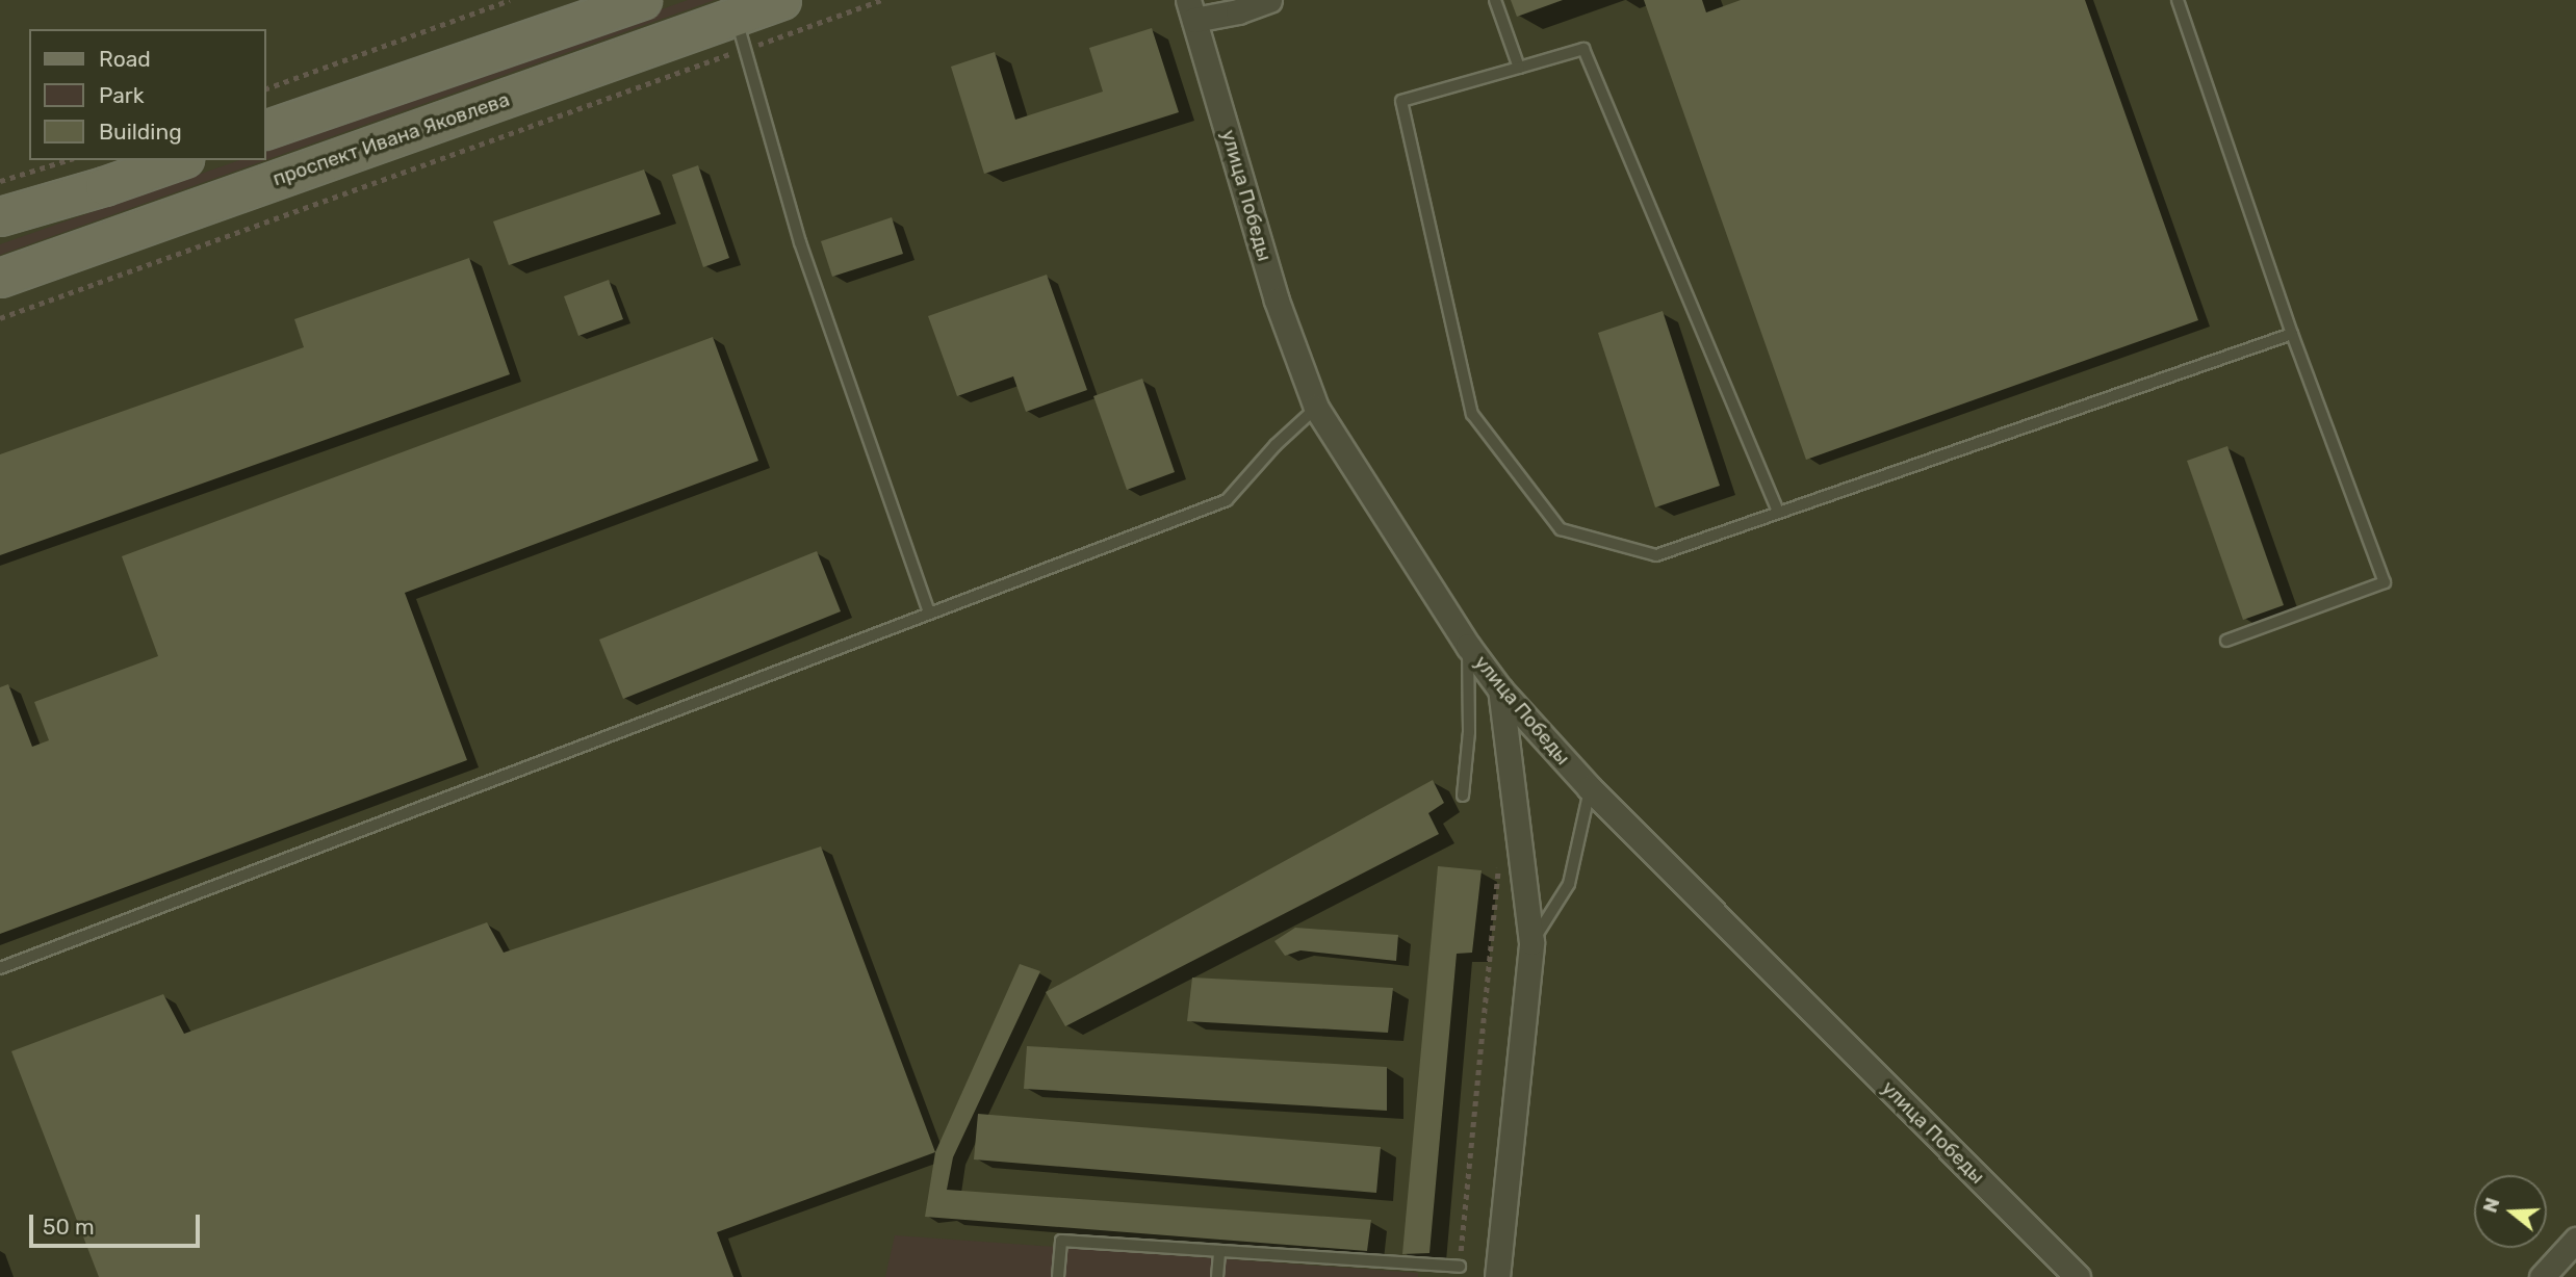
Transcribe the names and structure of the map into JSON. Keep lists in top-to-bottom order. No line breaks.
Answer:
{"streets":{"main road":["проспект Ивана Яковлева"],"street":["улица Победы"]},"legend":["Road","Park","Building"],"scale_bar":"50 m","north":"left"}
